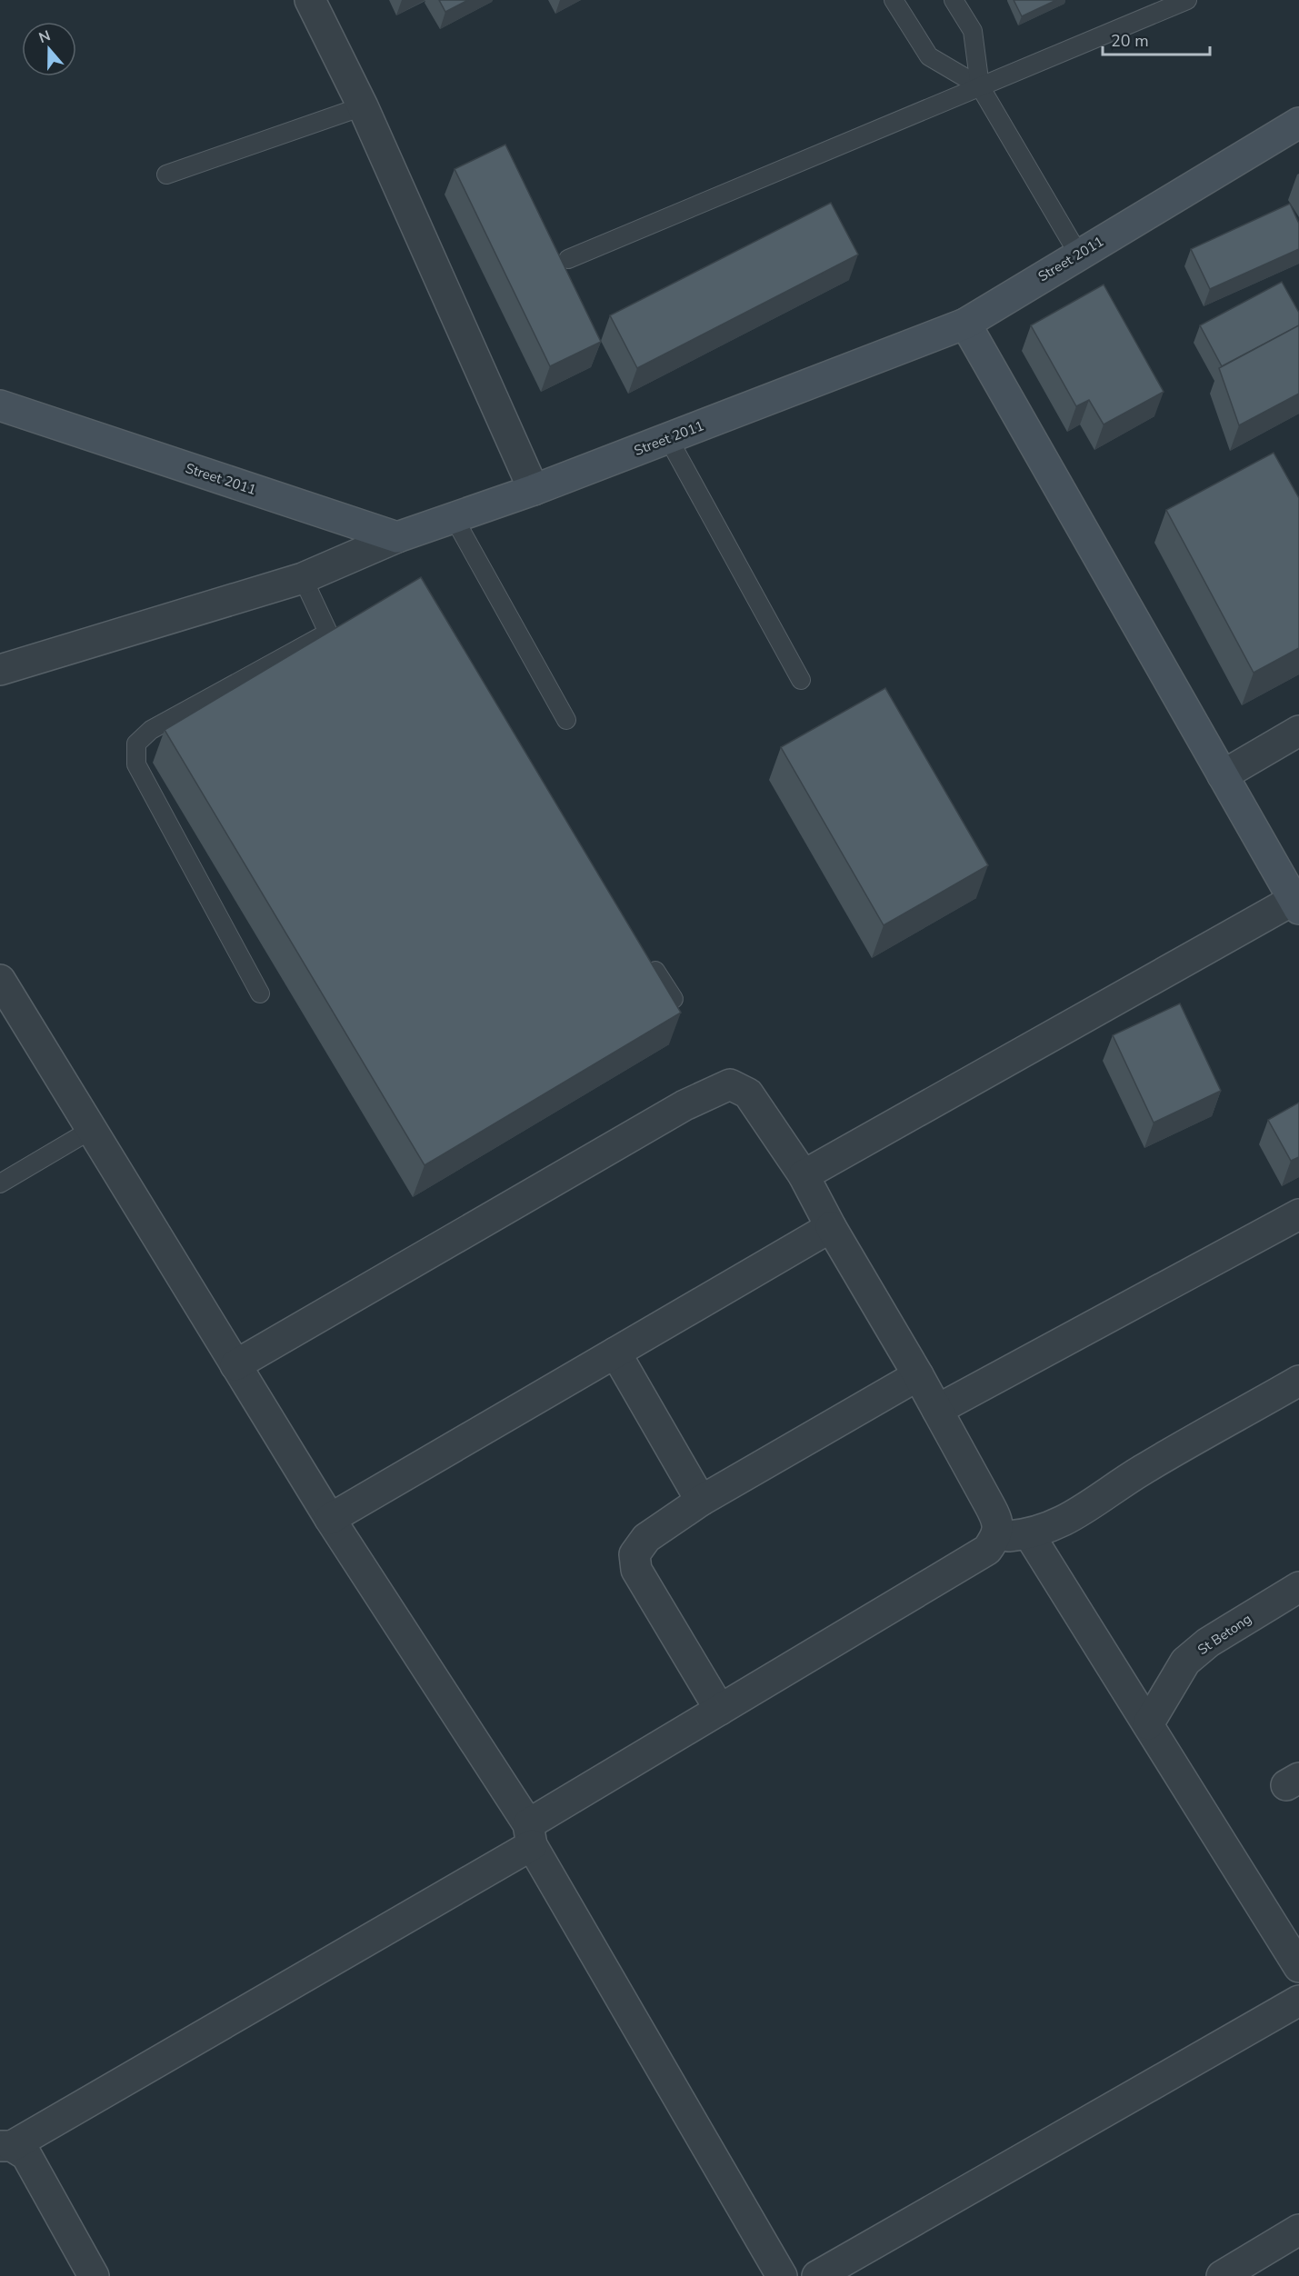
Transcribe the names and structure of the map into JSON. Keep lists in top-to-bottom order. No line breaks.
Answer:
{"streets":{"main road":["Street 2011"],"street":["St Betong"]},"scale_bar":"20 m","north":"top"}
